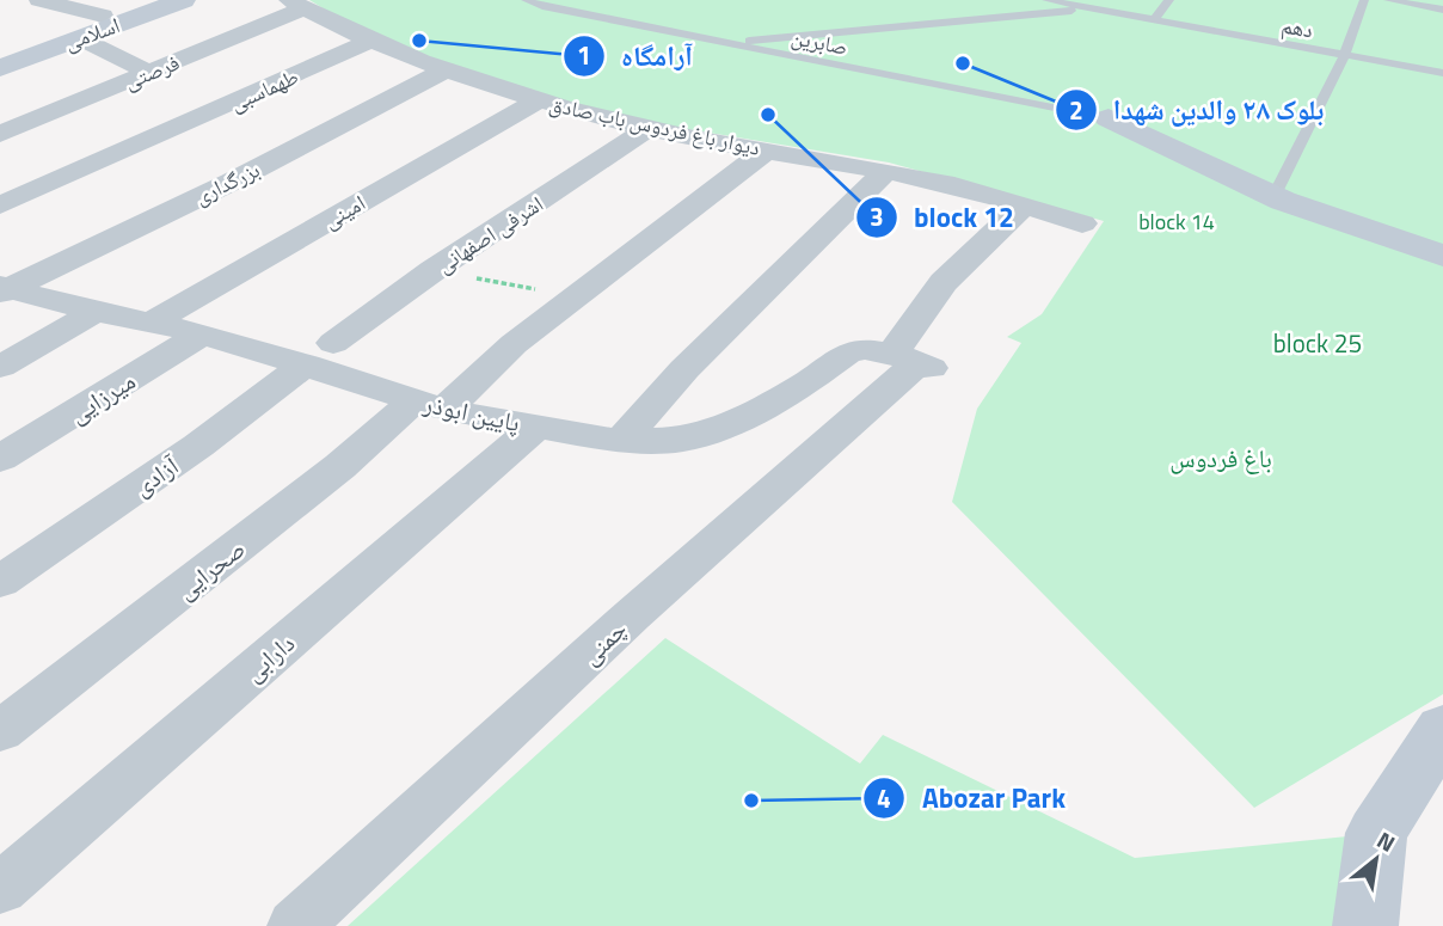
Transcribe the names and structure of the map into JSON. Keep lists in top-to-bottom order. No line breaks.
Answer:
{"streets":{"street":["اسلامی","فرصتی","طهماسبی","دیوار باغ فردوس باب صادق","بزرگداری","امینی","اشرفی اصفهانی","میرزایی","پایین ابوذر","آزادی","صحرایی","چمنی","دارابی"],"lane":["دهم","صابرین"]},"crossings":[["فرصتی","دیوار باغ فردوس باب صادق"],["طهماسبی","دیوار باغ فردوس باب صادق"],["دیوار باغ فردوس باب صادق","بزرگداری"],["دیوار باغ فردوس باب صادق","امینی"],["دیوار باغ فردوس باب صادق","اشرفی اصفهانی"],["دیوار باغ فردوس باب صادق","صحرایی"],["دیوار باغ فردوس باب صادق","چمنی"],["بزرگداری","پایین ابوذر"],["امینی","پایین ابوذر"],["اشرفی اصفهانی","پایین ابوذر"],["اشرفی اصفهانی","آزادی"],["میرزایی","پایین ابوذر"],["پایین ابوذر","آزادی"],["پایین ابوذر","صحرایی"],["پایین ابوذر","چمنی"],["پایین ابوذر","دارابی"]],"parks":["block 14","block 25","باغ فردوس"],"places":["آرامگاه","بلوک ۲۸ والدین شهدا","block 12","Abozar Park"],"north":"top right"}
